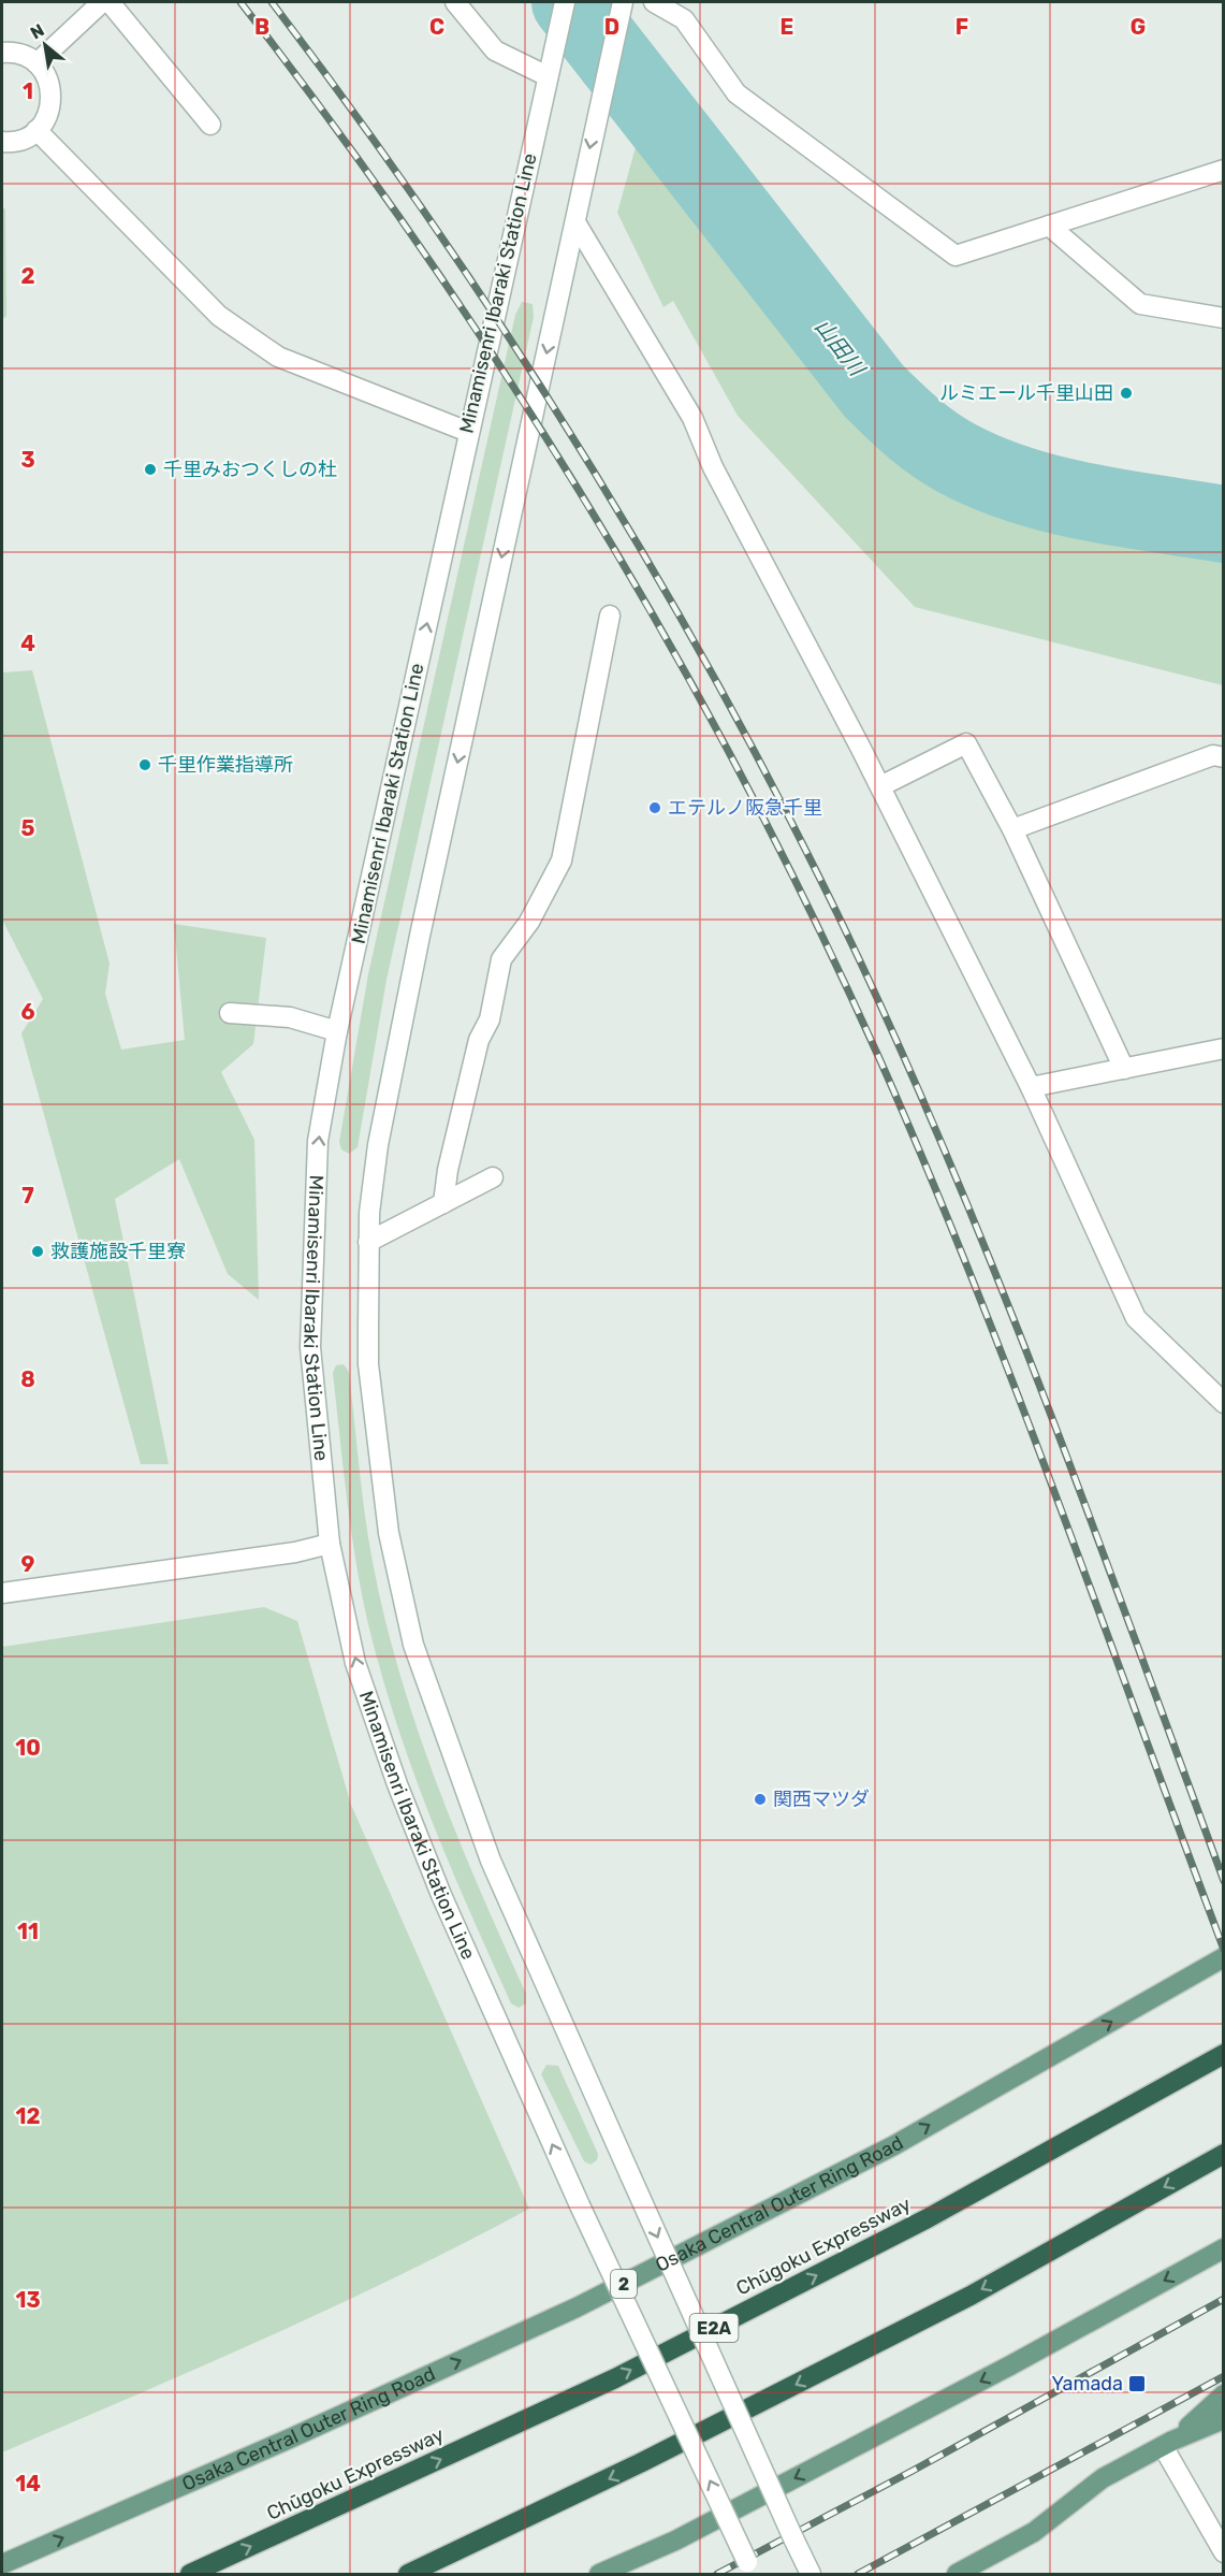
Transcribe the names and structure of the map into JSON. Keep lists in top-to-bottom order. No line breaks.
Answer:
{"streets":{"highway":["Chūgoku Expressway","E2A"],"main road":["Minamisenri Ibaraki Station Line","Osaka Central Outer Ring Road","2"]},"one_way":["Osaka Central Outer Ring Road"],"water":["山田川"],"places":{"other":["ルミエール千里山田","千里みおつくしの杜","千里作業指導所","エテルノ阪急千里","救護施設千里寮","関西マツダ"],"transit":["Yamada"]},"north":"top left","grid":{"columns":["B","C","D","E","F","G"],"rows":["1","2","3","4","5","6","7","8","9","10","11","12","13","14"]}}
